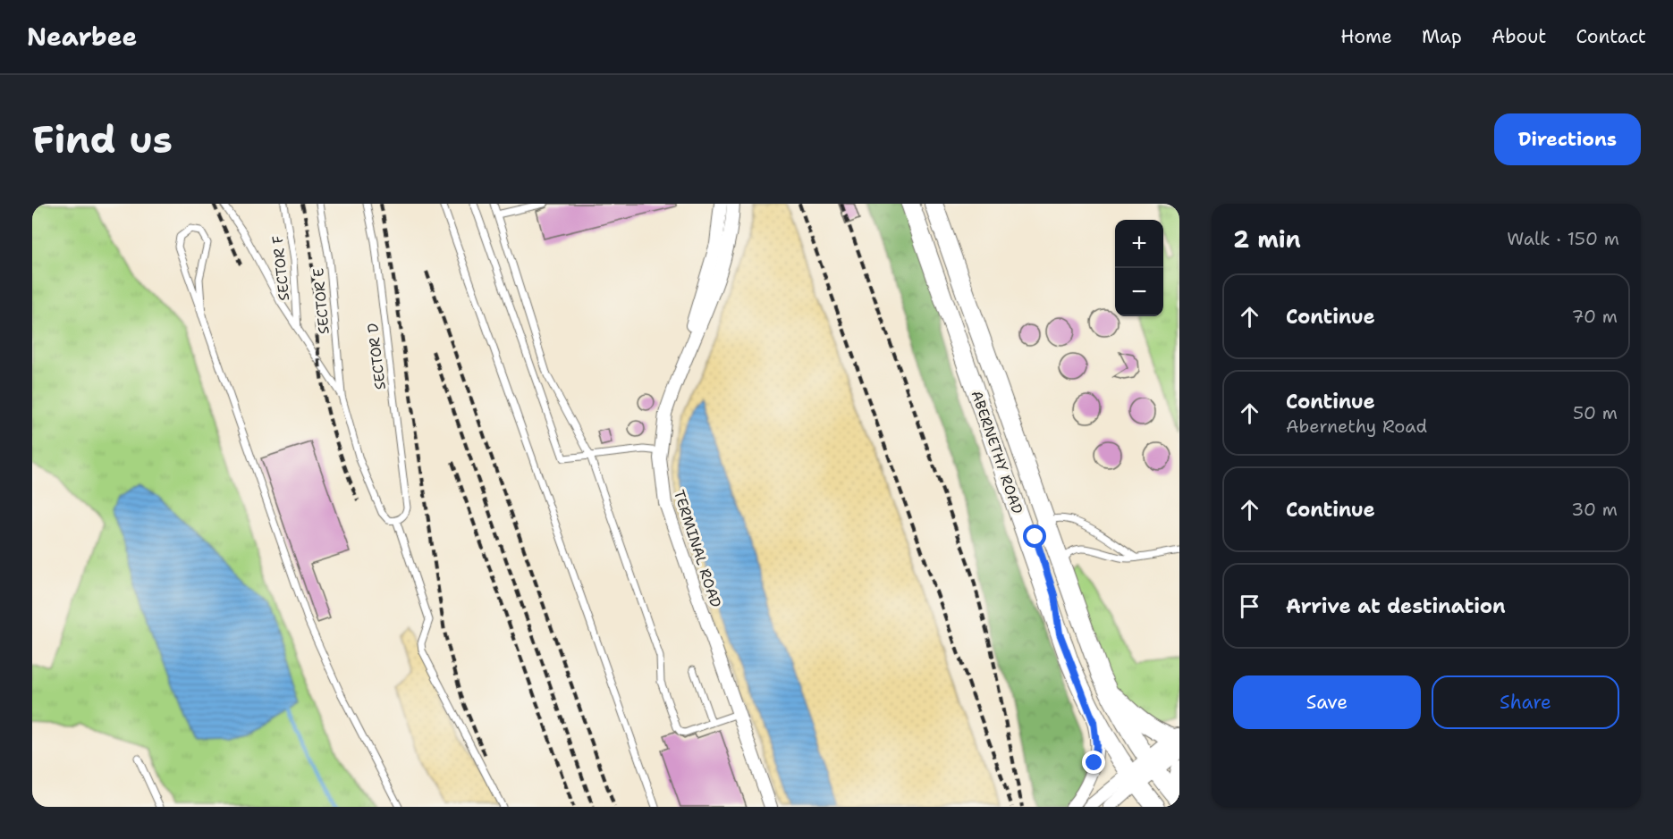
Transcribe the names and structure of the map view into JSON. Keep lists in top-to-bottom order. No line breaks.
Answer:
{"streets":{"main road":["ABERNETHY ROAD"],"street":["TERMINAL ROAD"],"lane":["SECTOR F","SECTOR E","SECTOR D"]},"page":{"header":"Nearbee","nav":["Home","Map","About","Contact"],"buttons":["Directions",["Save","Share"]],"title":"Find us","heading":["2 min","Walk · 150 m"],"map_buttons":["+","−"],"list":[["Continue","70 m"],["Continue","Abernethy Road","50 m"],["Continue","30 m"],"Arrive at destination"]}}
